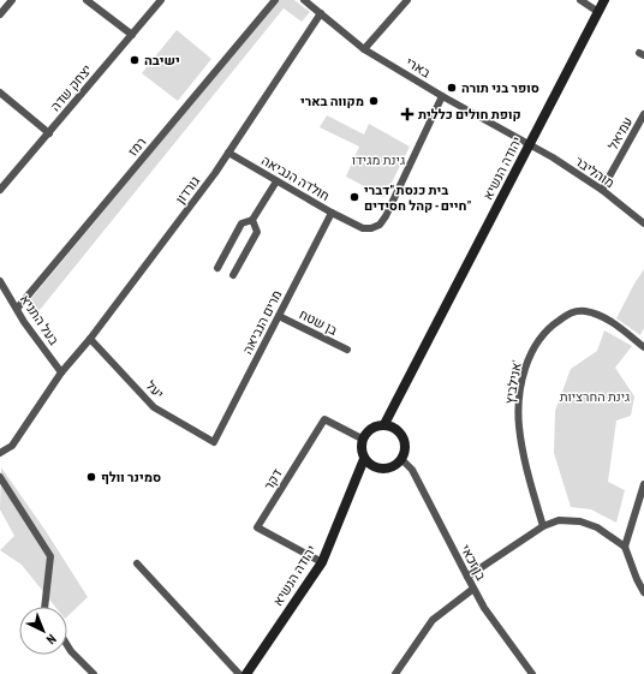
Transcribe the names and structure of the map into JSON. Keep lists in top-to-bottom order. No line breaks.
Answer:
{"streets":{"street":["בארי","יצחק שדה","עמיאל","רמז","יהודה הנשיא","מוהליבר","חולדה הנביאה","גורדון","בעל התניא","מרים הנביאה","בן שטח","אנילביץ'","יעל","דקר","בן זכאי"]},"crossings":[["בארי","יהודה הנשיא"],["בארי","מוהליבר"],["בארי","חולדה הנביאה"],["בארי","גורדון"],["עמיאל","מוהליבר"],["רמז","בעל התניא"],["יהודה הנשיא","מוהליבר"],["יהודה הנשיא","דקר"],["יהודה הנשיא","בן זכאי"],["חולדה הנביאה","גורדון"],["חולדה הנביאה","מרים הנביאה"],["גורדון","בעל התניא"],["גורדון","יעל"],["מרים הנביאה","בן שטח"],["מרים הנביאה","יעל"],["דקר","בן זכאי"]],"parks":["גינת מגידו","גינת החרציות"],"places":{"other":["ישיבה","סופר בני תורה","מקווה בארי","בית כנסת \"דברי חיים - קהל חסידים\"","סמינר וולף"],"health":["קופת חולים כללית"]},"north":"bottom right"}
